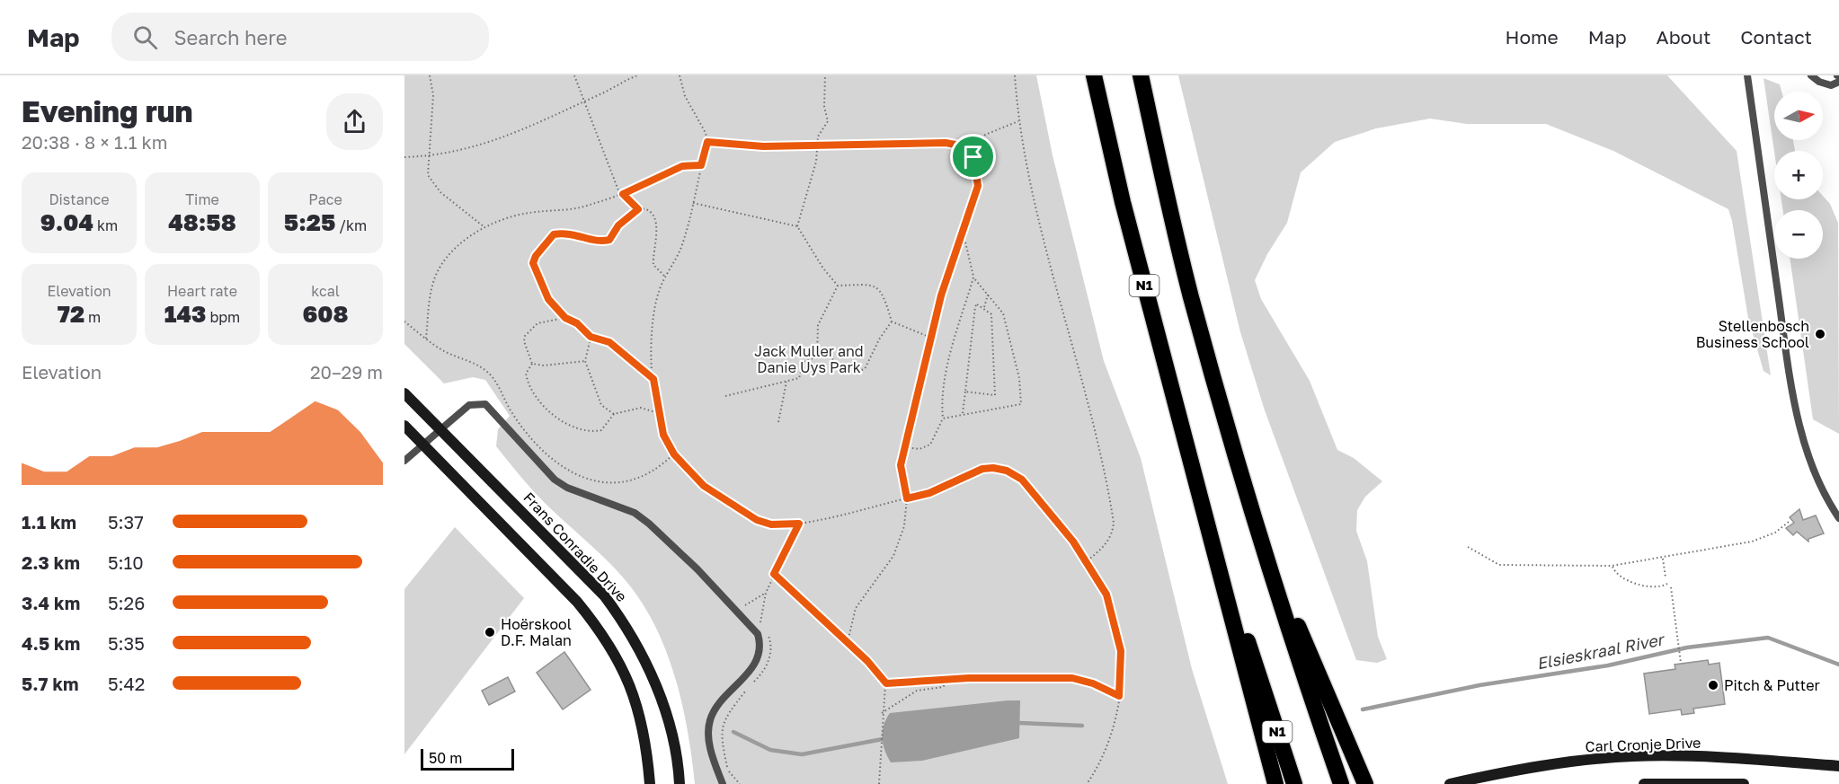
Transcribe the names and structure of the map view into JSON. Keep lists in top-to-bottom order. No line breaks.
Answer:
{"streets":{"highway":["N1"],"main road":["Frans Conradie Drive","Carl Cronje Drive"]},"water":["Elsieskraal River"],"parks":["Jack Muller and Danie Uys Park"],"places":["Stellenbosch Business School","Hoërskool D.F. Malan","Pitch & Putter"],"scale_bar":"50 m","north":"right","page":{"header":"Map","search":"Search here","nav":["Home","Map","About","Contact"],"heading":["Evening run","20:38 · 8 × 1.1 km"],"map_buttons":["+","−"],"stats":[["Distance","9.04 km"],["Time","48:58"],["Pace","5:25 /km"],["Elevation","72 m"],["Heart rate","143 bpm"],["kcal","608"]],"chart":["Elevation","20–29 m"],"list":[{"name":"1.1 km","note":"5:37"},{"name":"2.3 km","note":"5:10"},{"name":"3.4 km","note":"5:26"},{"name":"4.5 km","note":"5:35"},{"name":"5.7 km","note":"5:42"}],"scale":"50 m"}}
